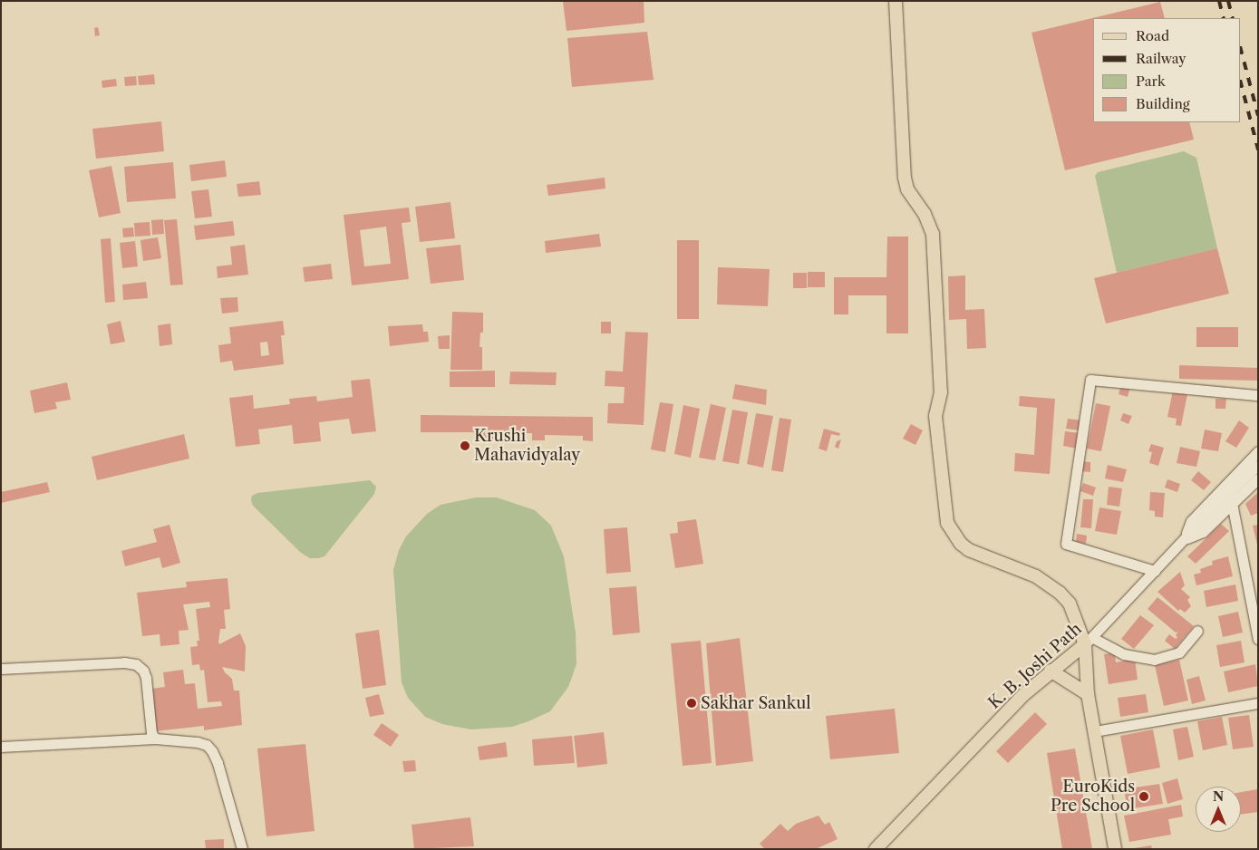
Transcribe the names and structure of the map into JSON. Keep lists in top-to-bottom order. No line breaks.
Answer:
{"streets":{"main road":["K. B. Joshi Path"]},"places":["Krushi Mahavidyalay","Sakhar Sankul","EuroKids Pre School"],"legend":["Road","Railway","Park","Building"],"north":"top"}
